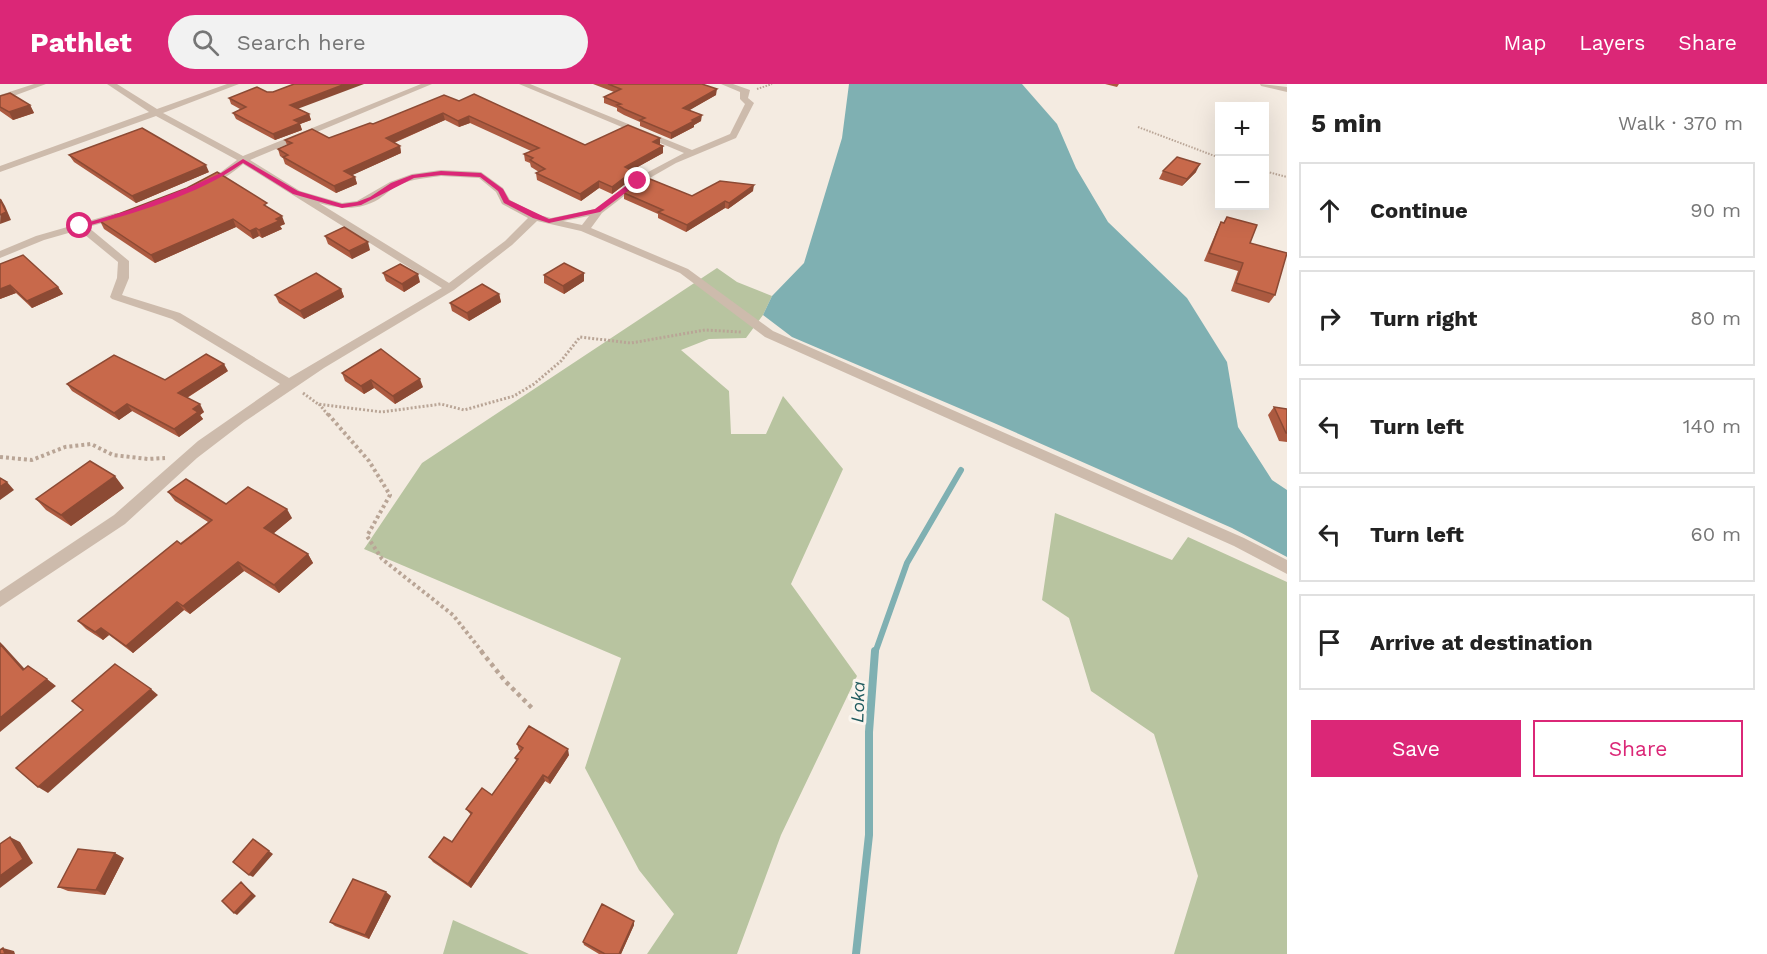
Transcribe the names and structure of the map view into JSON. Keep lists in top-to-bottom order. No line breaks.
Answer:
{"water":["Loka"],"page":{"header":"Pathlet","search":"Search here","nav":["Map","Layers","Share"],"heading":["5 min","Walk · 370 m"],"map_buttons":["+","−"],"list":[["Continue","90 m"],["Turn right","80 m"],["Turn left","140 m"],["Turn left","60 m"],"Arrive at destination"],"buttons":["Save","Share"]}}
